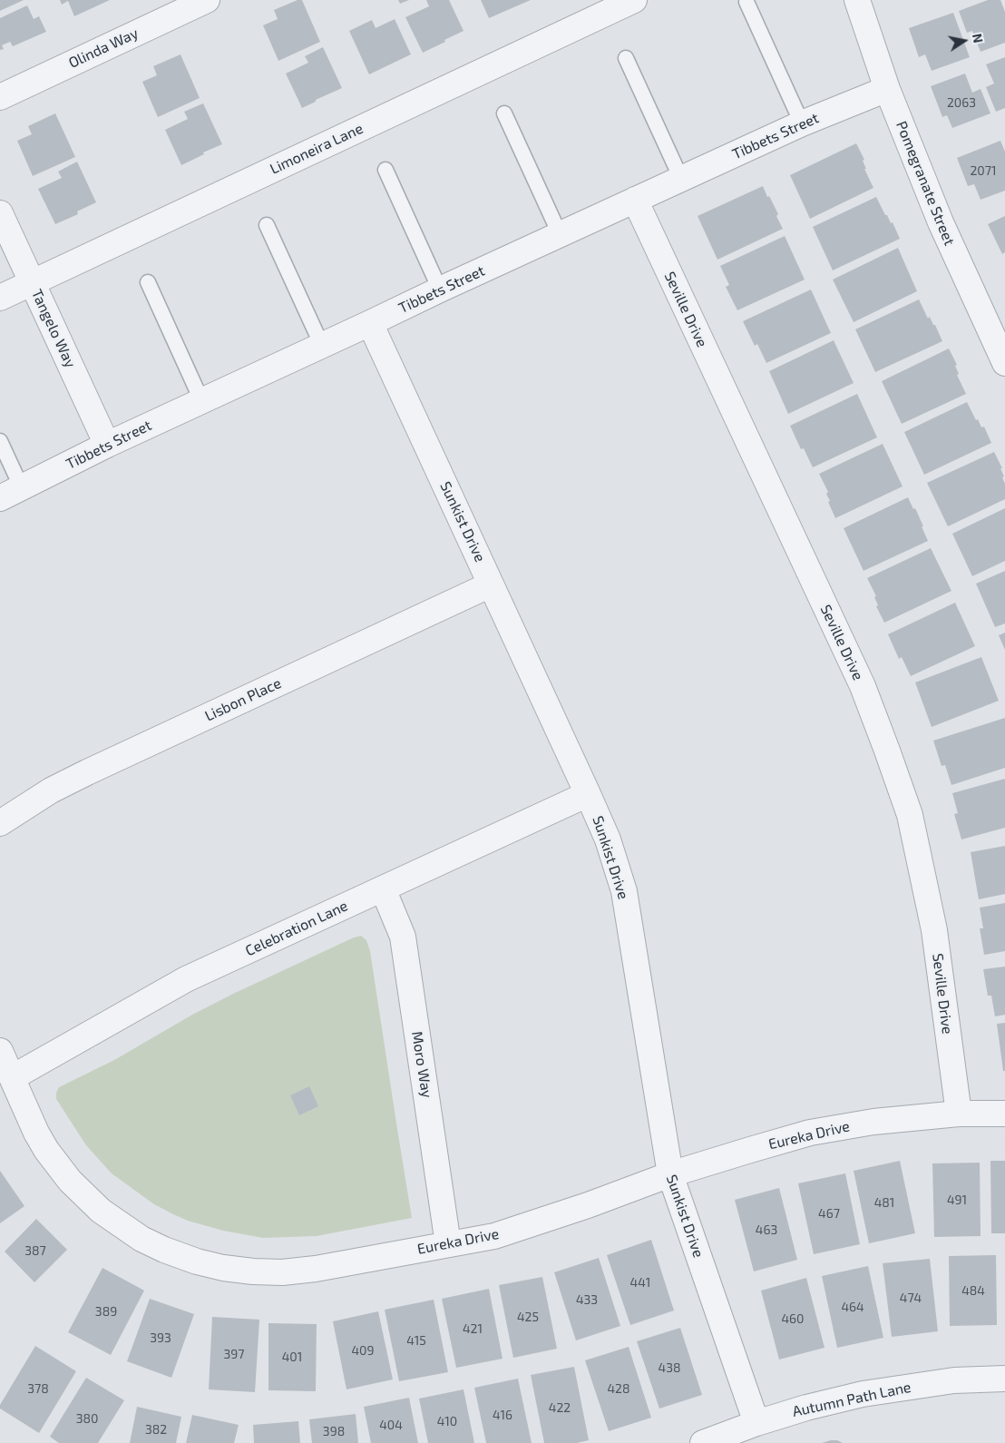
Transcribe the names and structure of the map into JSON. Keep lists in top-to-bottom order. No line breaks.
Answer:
{"streets":{"street":["Olinda Way","Tibbets Street","Limoneira Lane","Pomegranate Street","Seville Drive","Tangelo Way","Sunkist Drive","Lisbon Place","Celebration Lane","Moro Way","Eureka Drive","Autumn Path Lane"]},"crossings":[["Tibbets Street","Pomegranate Street"],["Tibbets Street","Seville Drive"],["Tibbets Street","Tangelo Way"],["Tibbets Street","Sunkist Drive"],["Limoneira Lane","Tangelo Way"],["Seville Drive","Eureka Drive"],["Sunkist Drive","Lisbon Place"],["Sunkist Drive","Celebration Lane"],["Sunkist Drive","Eureka Drive"],["Sunkist Drive","Autumn Path Lane"],["Celebration Lane","Moro Way"],["Celebration Lane","Eureka Drive"],["Moro Way","Eureka Drive"]],"house_numbers":["2063","2071","491","481","467","463","387","441","484","474","433","464","389","425","460","421","393","415","409","397","401","438","378","428","422","416","380","410","404","382","398"],"north":"right"}
